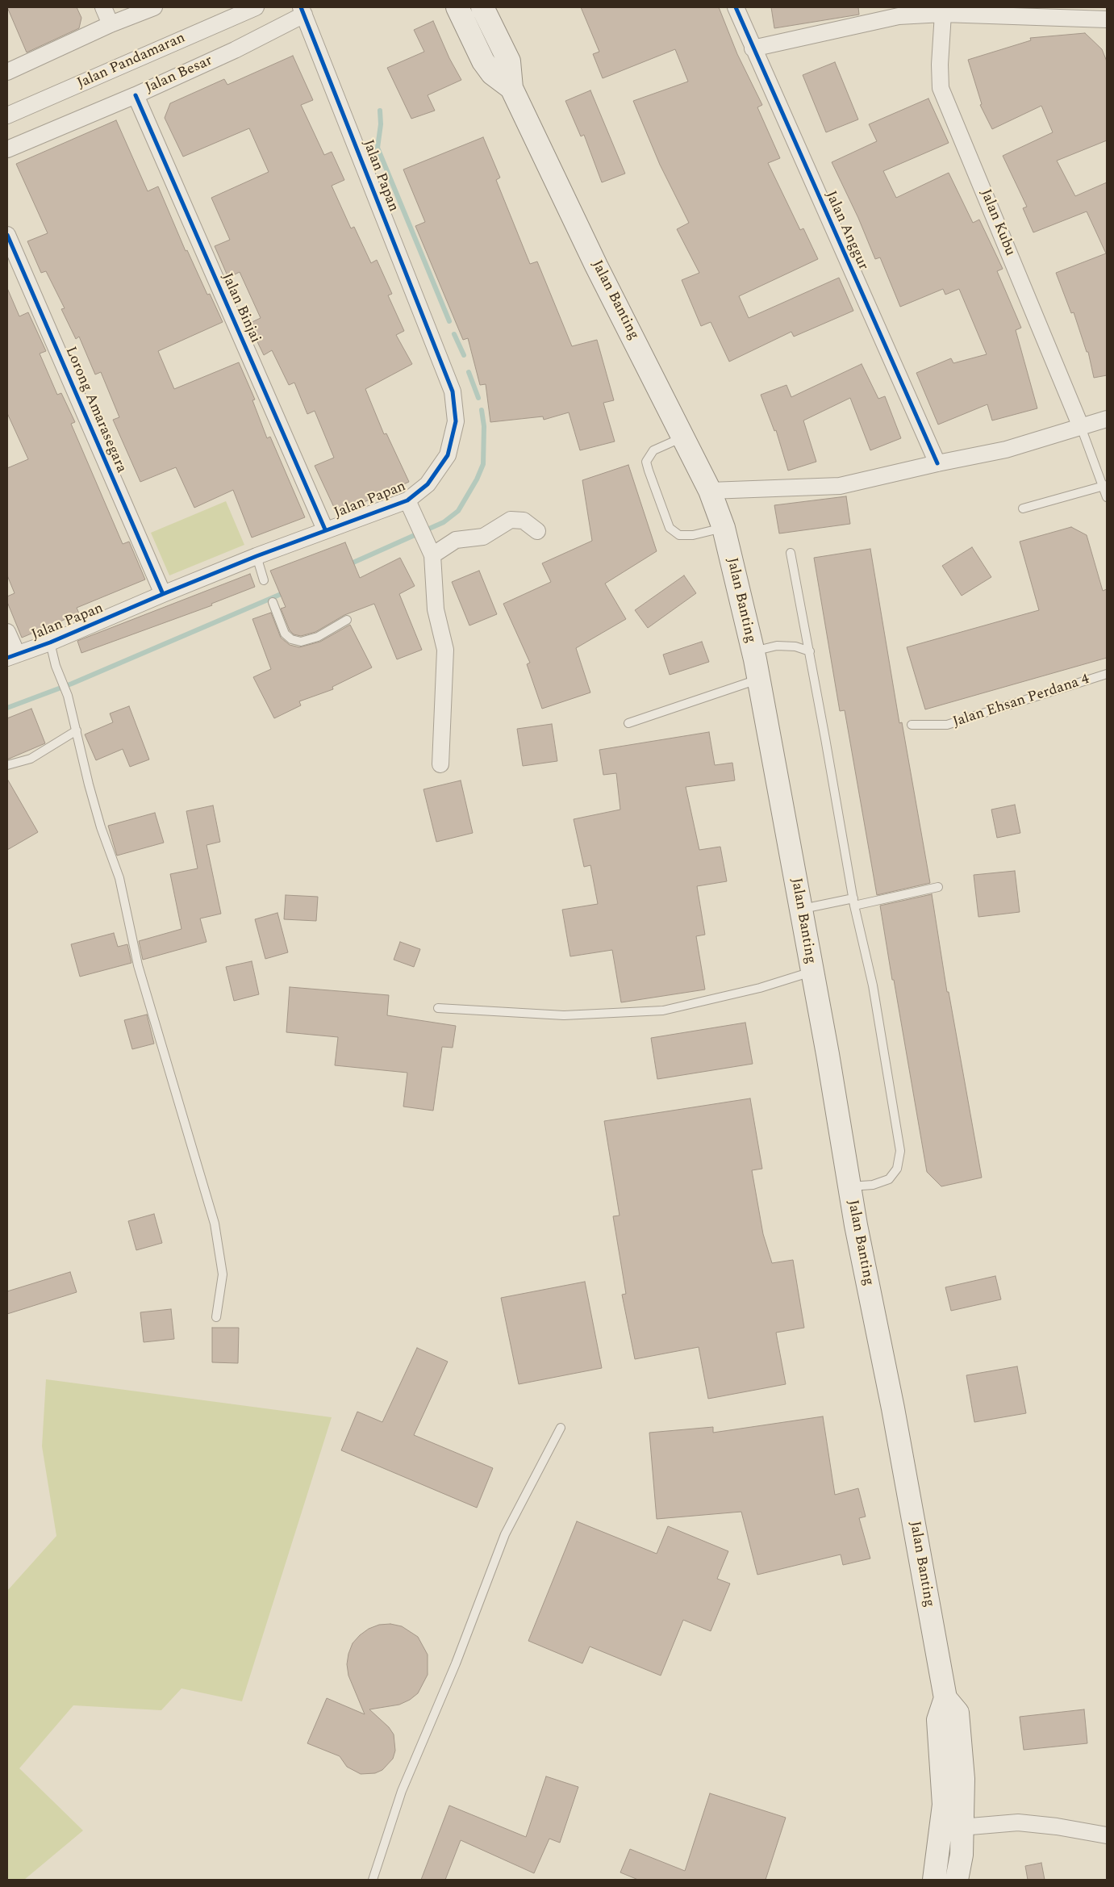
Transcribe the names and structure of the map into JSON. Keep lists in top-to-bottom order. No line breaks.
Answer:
{"streets":{"main road":["Jalan Banting"],"street":["Jalan Pandamaran","Jalan Besar","Jalan Papan","Jalan Kubu","Jalan Anggur","Jalan Binjai","Lorong Amarasegara"],"lane":["Jalan Ehsan Perdana 4"]},"crossings":[["Jalan Besar","Jalan Papan"],["Jalan Besar","Jalan Binjai"],["Jalan Papan","Jalan Binjai"],["Jalan Papan","Lorong Amarasegara"]]}
